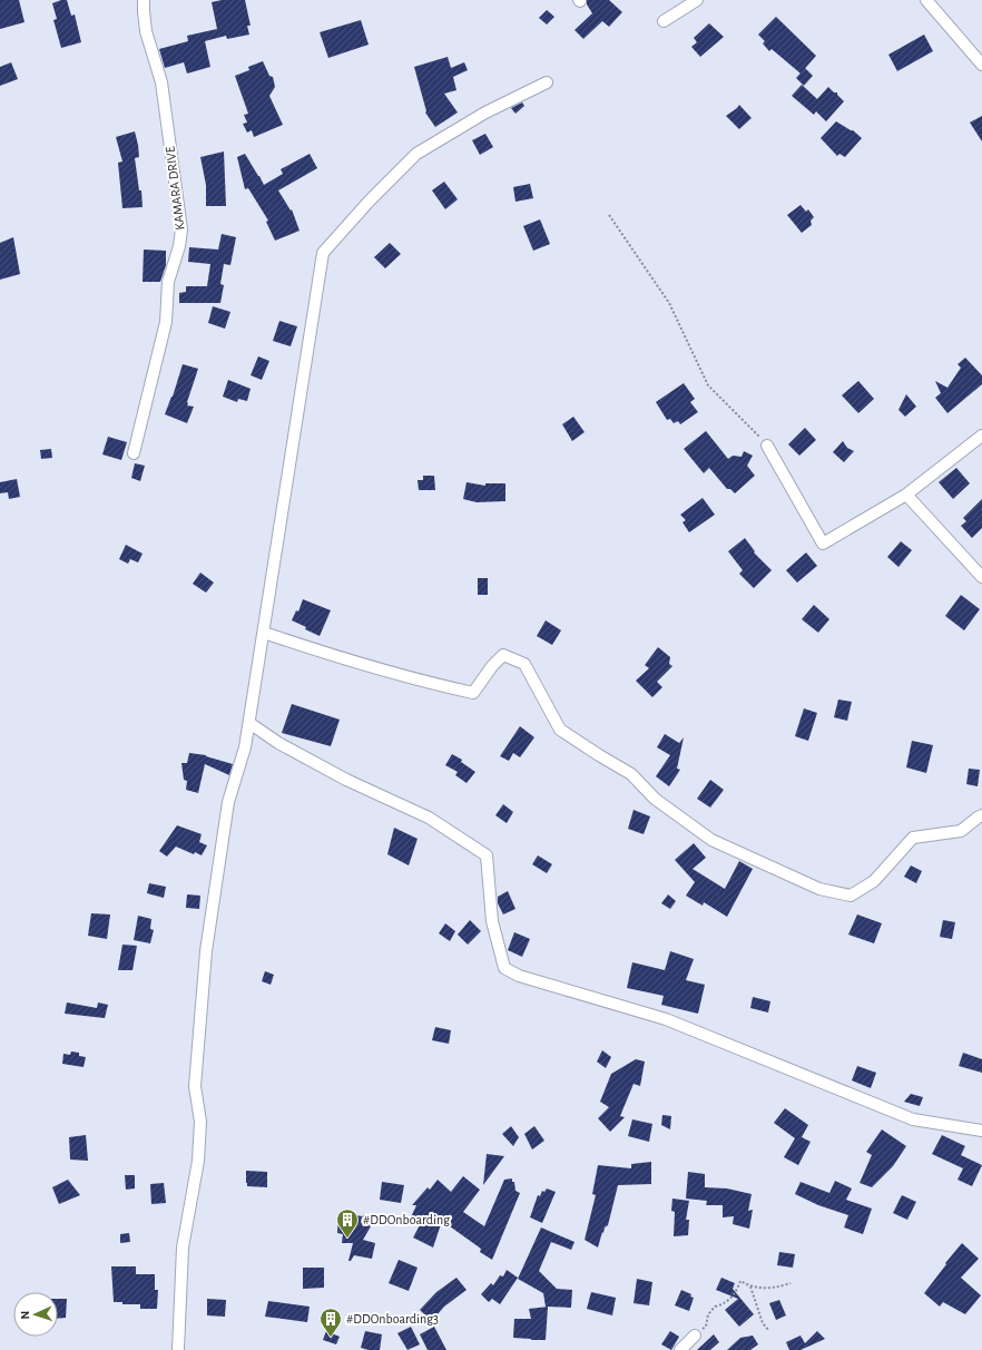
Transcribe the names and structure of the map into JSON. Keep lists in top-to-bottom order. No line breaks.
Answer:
{"streets":{"street":["KAMARA DRIVE"]},"places":{"building":["#DDOnboarding","#DDOnboarding3"]},"north":"left"}
